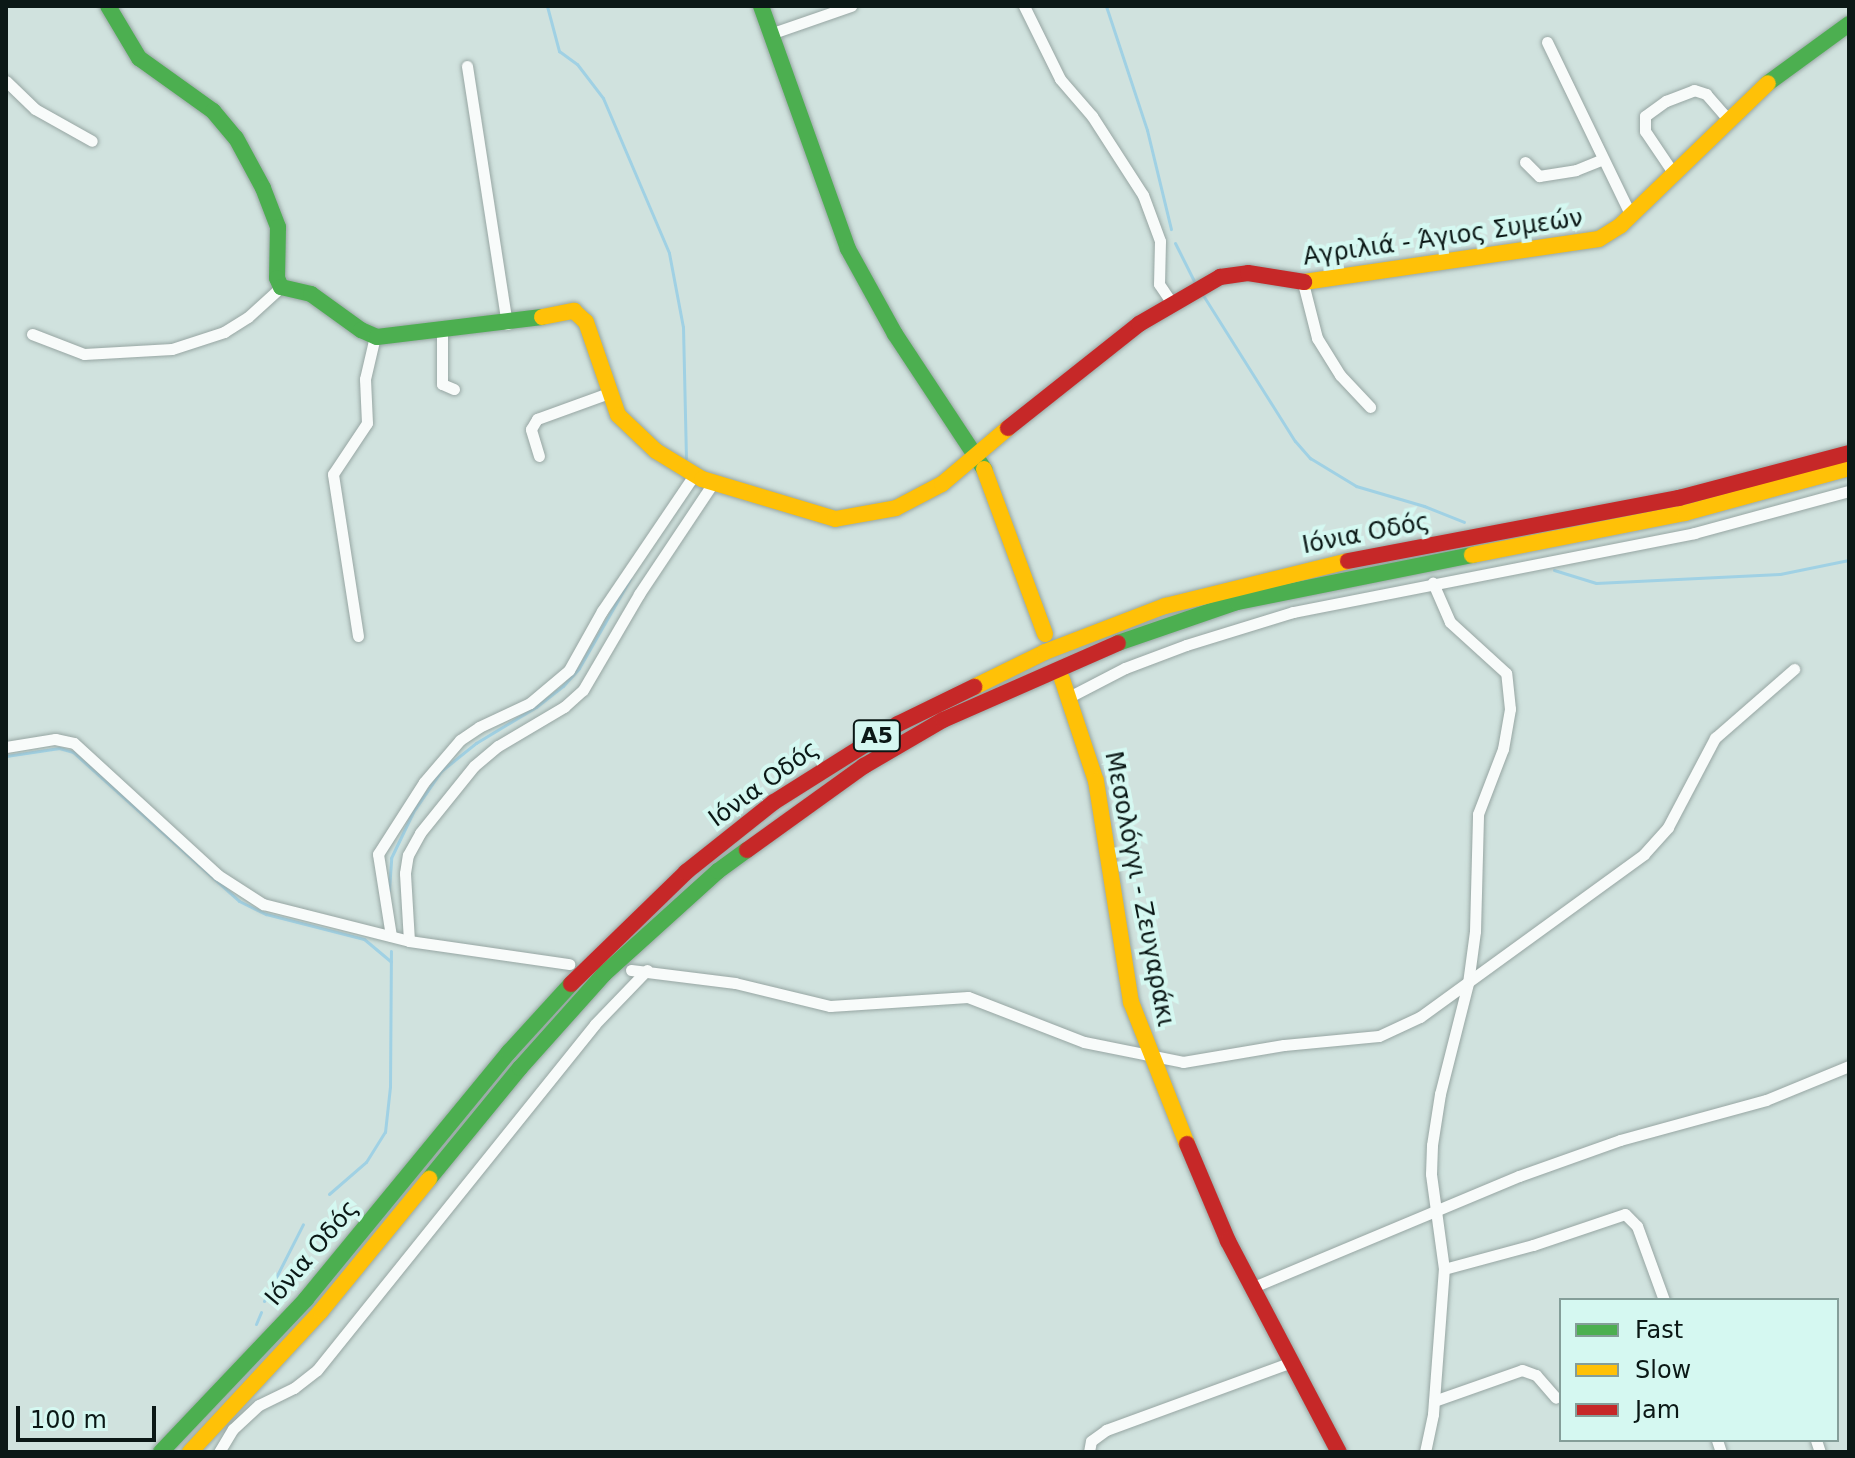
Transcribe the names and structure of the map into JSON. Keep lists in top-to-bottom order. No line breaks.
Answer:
{"streets":{"main road":["Αγριλιά - Άγιος Συμεών","Ιόνια Οδός","Α5","Μεσολόγγι - Ζευγαράκι"]},"legend":["Fast","Slow","Jam"],"scale_bar":"100 m"}
